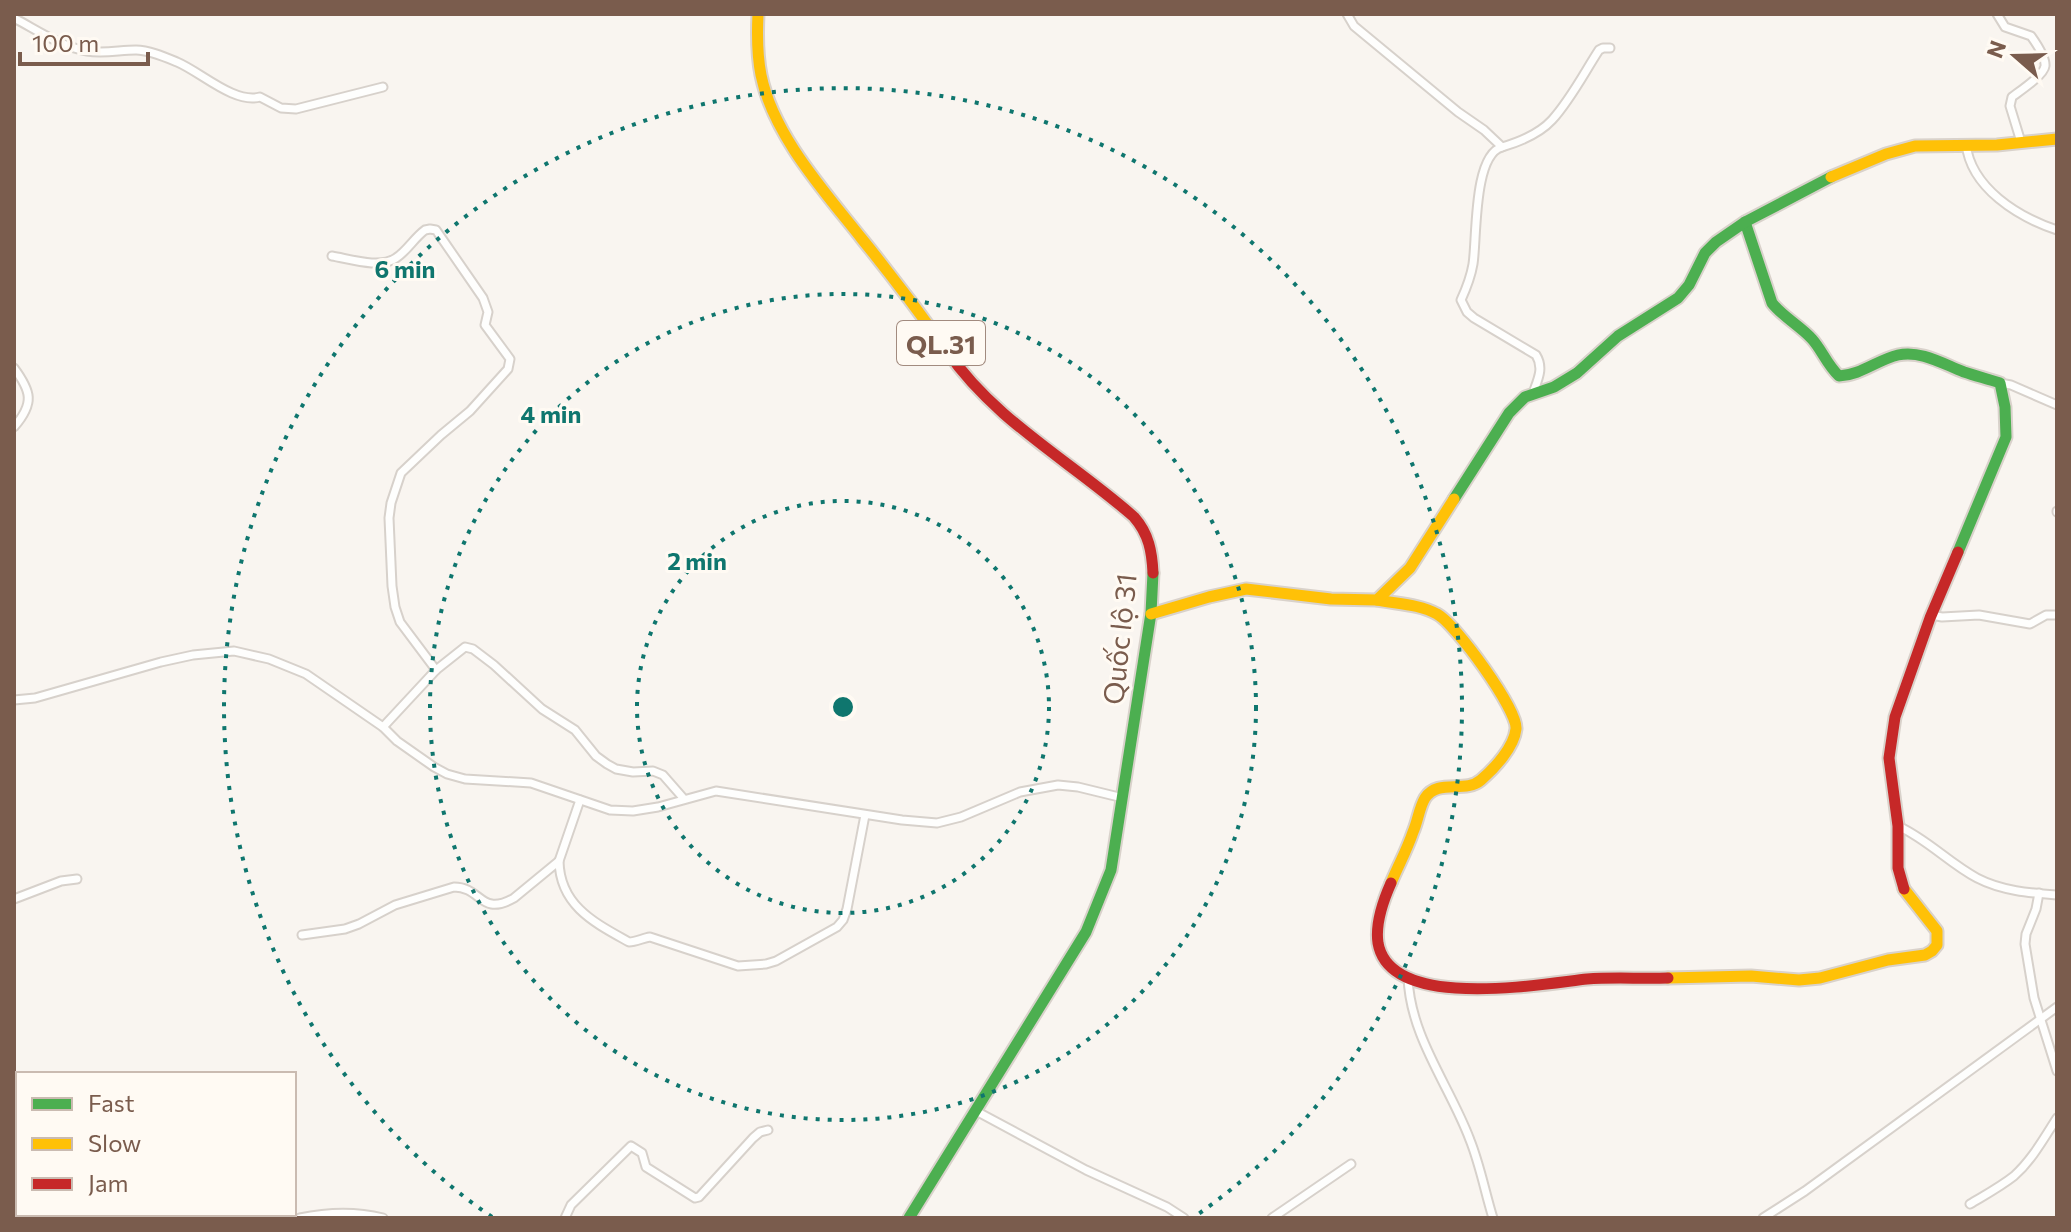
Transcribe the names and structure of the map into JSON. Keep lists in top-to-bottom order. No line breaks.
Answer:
{"streets":{"main road":["QL.31","Quốc lộ 31"]},"legend":["Fast","Slow","Jam"],"scale_bar":"100 m","north":"left","rings":["6 min","4 min","2 min"]}
